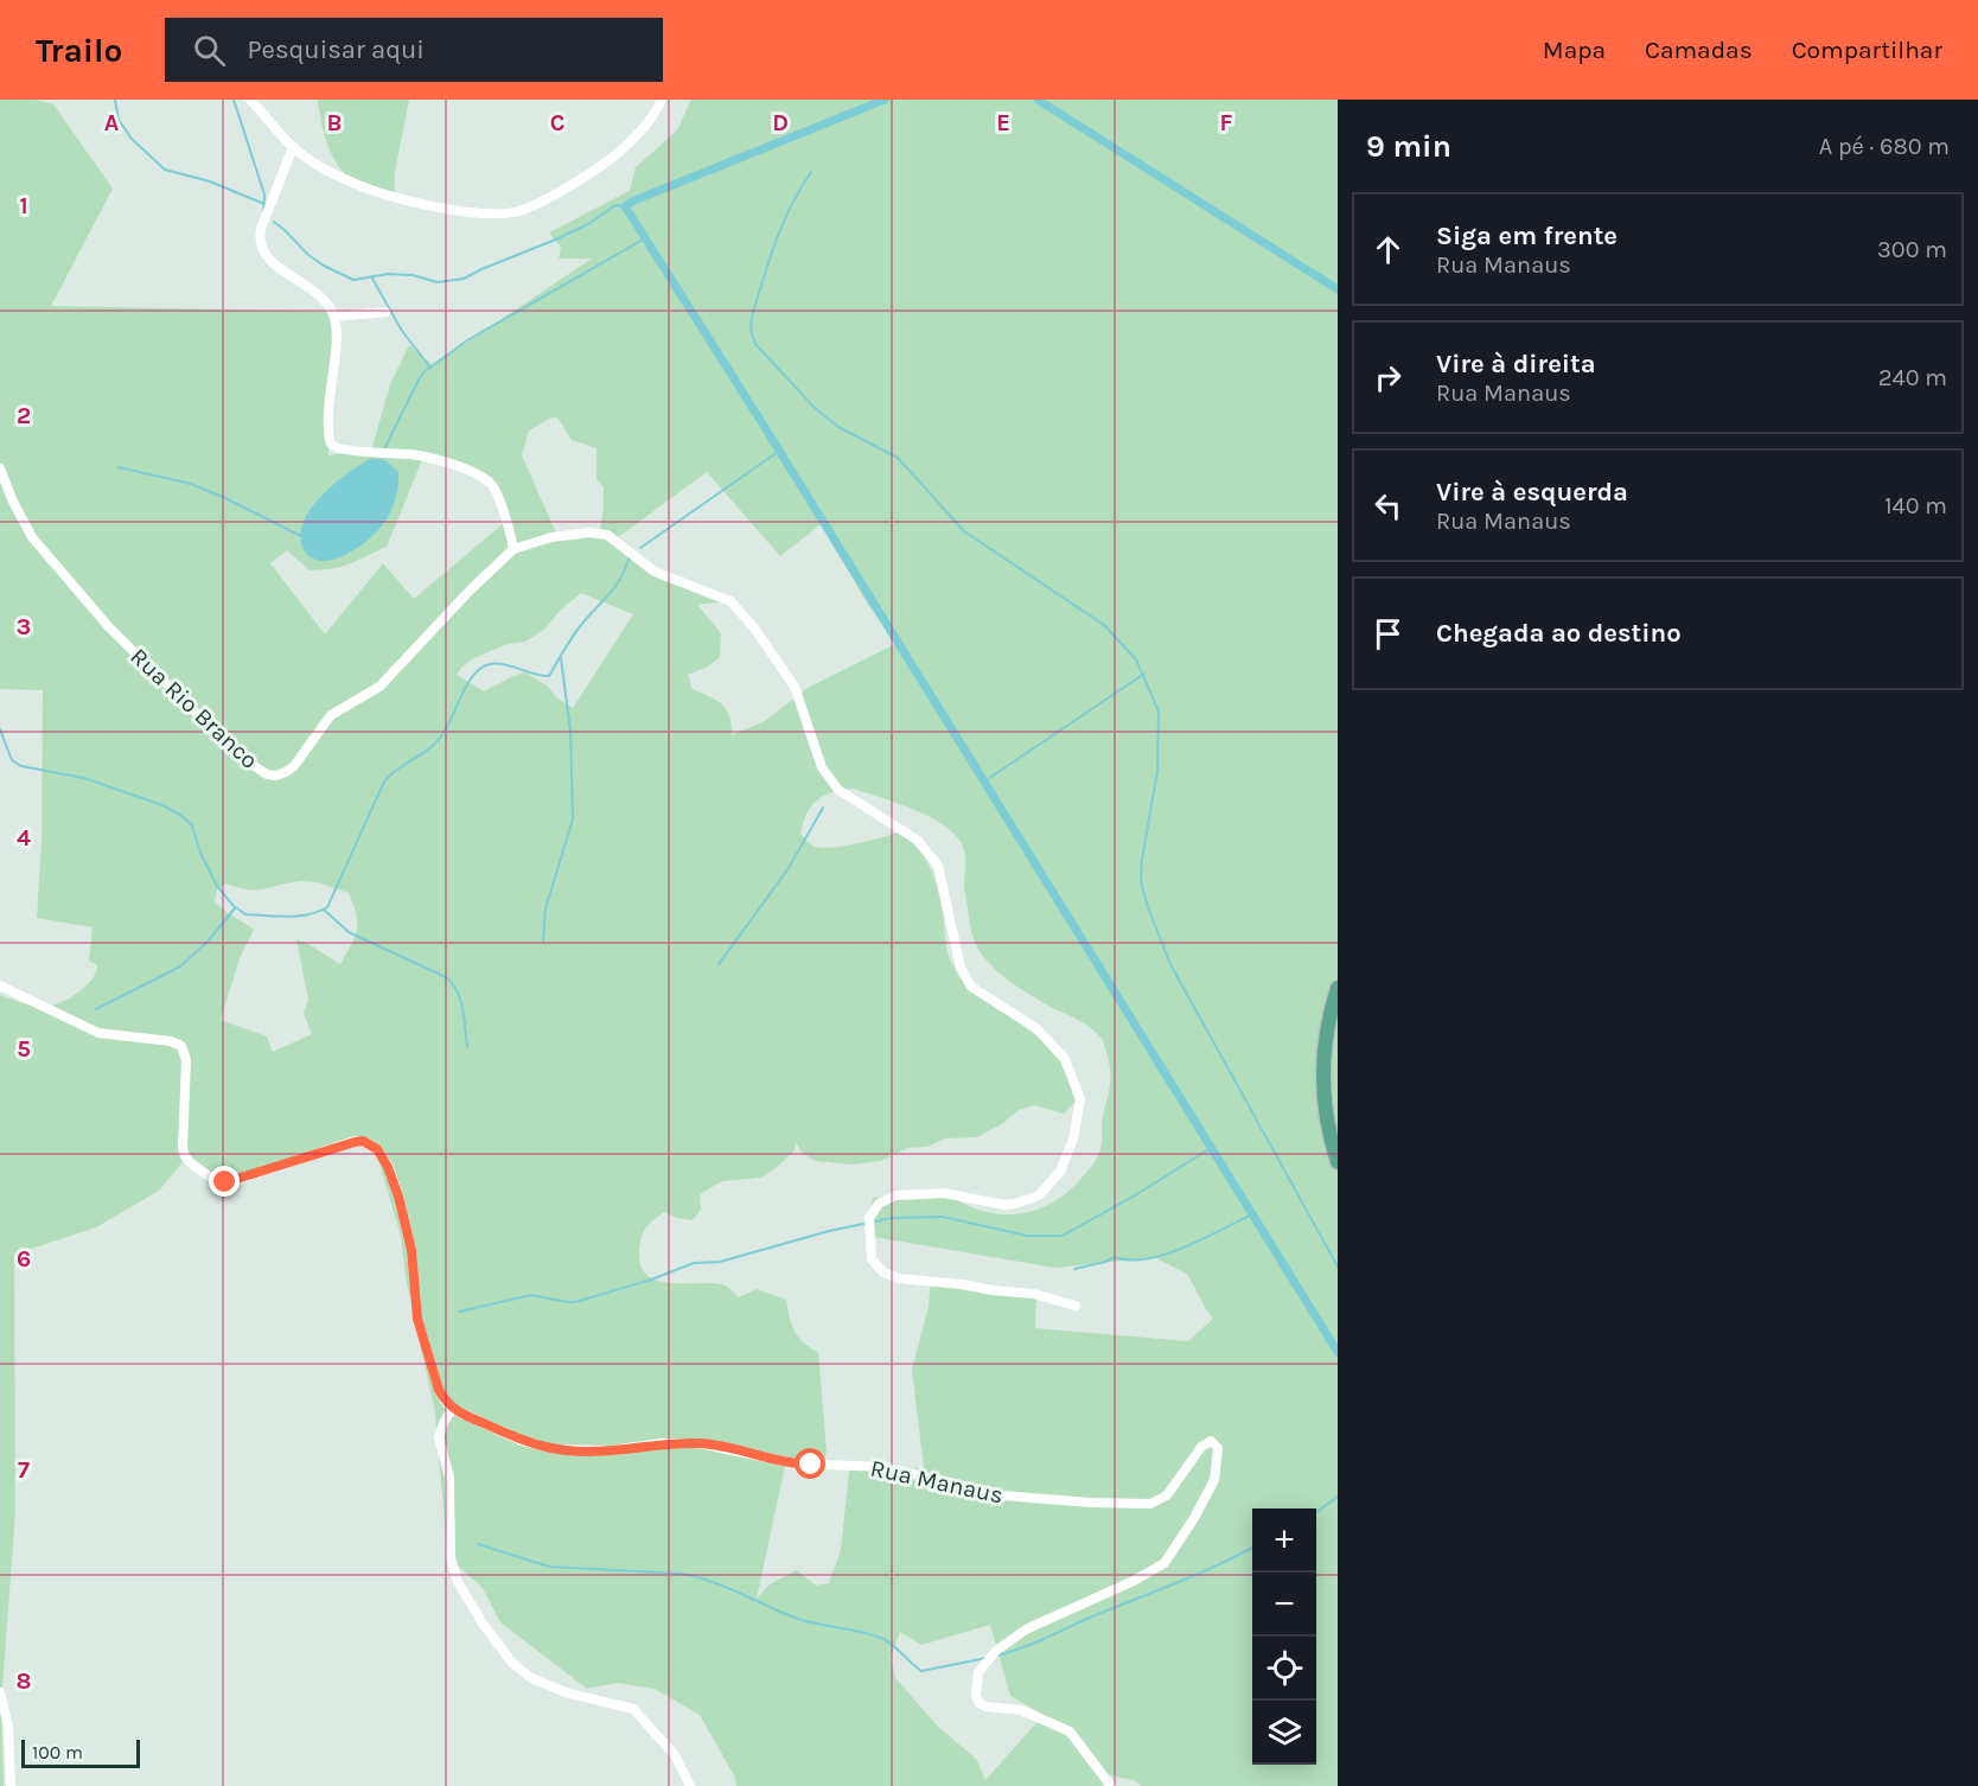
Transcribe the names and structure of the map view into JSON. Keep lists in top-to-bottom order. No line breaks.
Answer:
{"streets":{"street":["Rua Rio Branco","Rua Manaus"]},"scale_bar":"100 m","page":{"header":"Trailo","search":"Pesquisar aqui","nav":["Mapa","Camadas","Compartilhar"],"heading":["9 min","A pé · 680 m"],"list":[["Siga em frente","Rua Manaus","300 m"],["Vire à direita","Rua Manaus","240 m"],["Vire à esquerda","Rua Manaus","140 m"],"Chegada ao destino"],"map_buttons":["+","−"],"scale":"100 m"},"grid":{"columns":["A","B","C","D","E","F"],"rows":["1","2","3","4","5","6","7","8"]}}
